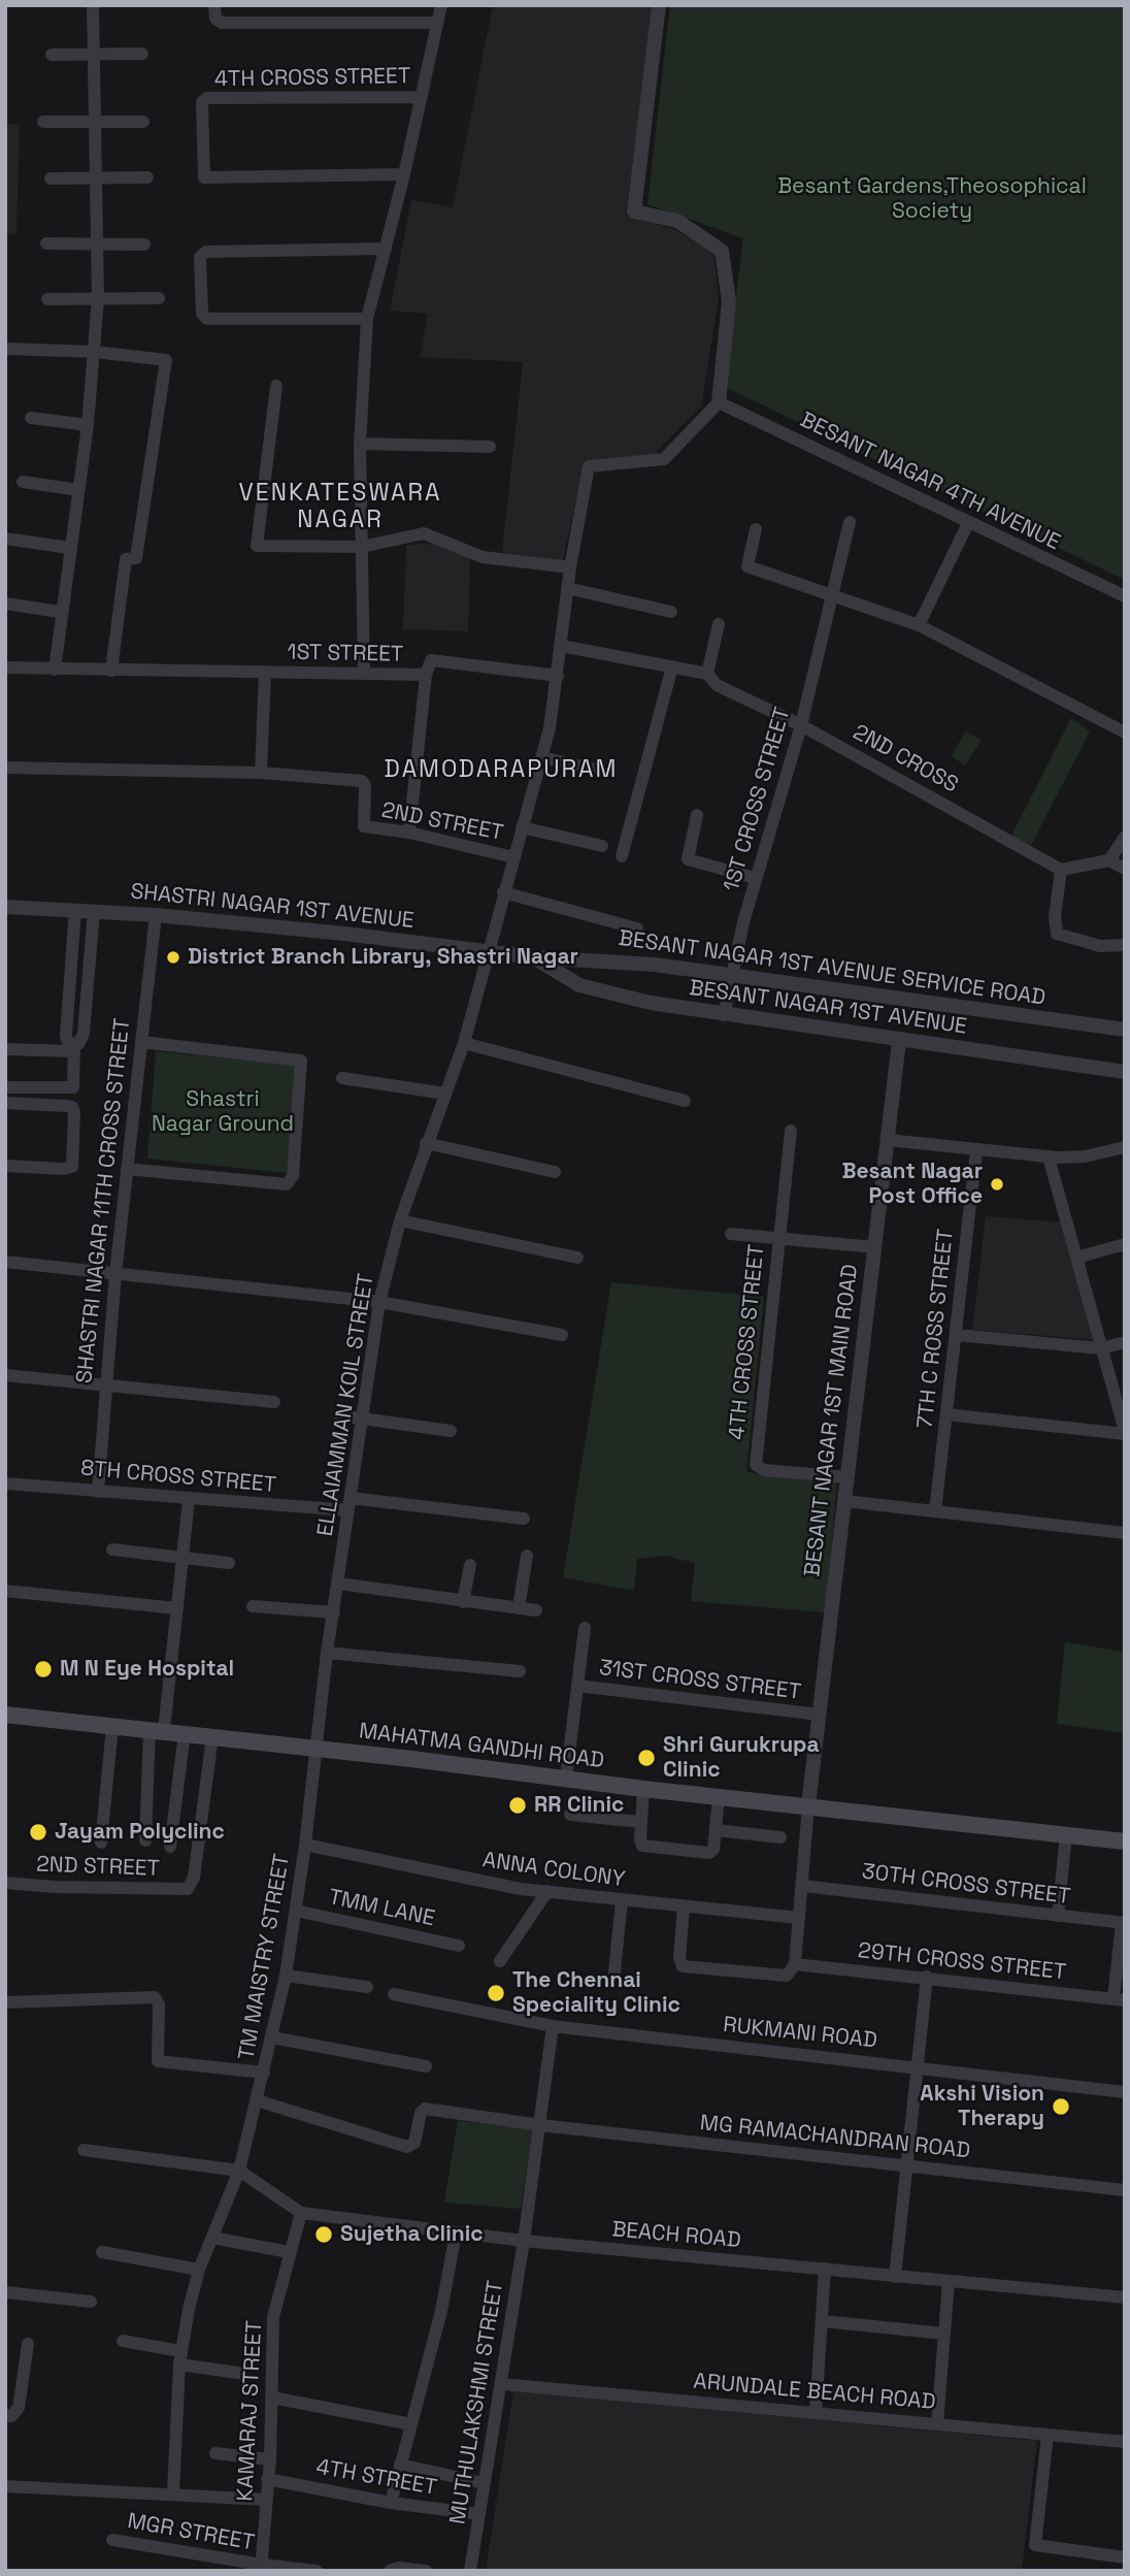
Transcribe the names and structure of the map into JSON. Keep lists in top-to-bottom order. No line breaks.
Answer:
{"streets":{"main road":["MAHATMA GANDHI ROAD"],"street":["4TH CROSS STREET","BESANT NAGAR 4TH AVENUE","1ST STREET","2ND CROSS","1ST CROSS STREET","2ND STREET","SHASTRI NAGAR 1ST AVENUE","BESANT NAGAR 1ST AVENUE SERVICE ROAD","BESANT NAGAR 1ST AVENUE","SHASTRI NAGAR 11TH CROSS STREET","7TH C ROSS STREET","ELLAIAMMAN KOIL STREET","BESANT NAGAR 1ST MAIN ROAD","8TH CROSS STREET","31ST CROSS STREET","ANNA COLONY","30TH CROSS STREET","TMM LANE","TM MAISTRY STREET","29TH CROSS STREET","RUKMANI ROAD","MG RAMACHANDRAN ROAD","BEACH ROAD","ARUNDALE BEACH ROAD","MUTHULAKSHMI STREET","KAMARAJ STREET","4TH STREET","MGR STREET"]},"crossings":[["4TH CROSS STREET","BESANT NAGAR 1ST MAIN ROAD"],["BESANT NAGAR 4TH AVENUE","ELLAIAMMAN KOIL STREET"],["2ND CROSS","1ST CROSS STREET"],["1ST CROSS STREET","BESANT NAGAR 1ST AVENUE SERVICE ROAD"],["1ST CROSS STREET","BESANT NAGAR 1ST AVENUE"],["2ND STREET","ELLAIAMMAN KOIL STREET"],["2ND STREET","MAHATMA GANDHI ROAD"],["SHASTRI NAGAR 1ST AVENUE","BESANT NAGAR 1ST AVENUE SERVICE ROAD"],["SHASTRI NAGAR 1ST AVENUE","BESANT NAGAR 1ST AVENUE"],["SHASTRI NAGAR 1ST AVENUE","SHASTRI NAGAR 11TH CROSS STREET"],["SHASTRI NAGAR 1ST AVENUE","ELLAIAMMAN KOIL STREET"],["BESANT NAGAR 1ST AVENUE SERVICE ROAD","BESANT NAGAR 1ST AVENUE"],["BESANT NAGAR 1ST AVENUE","BESANT NAGAR 1ST MAIN ROAD"],["SHASTRI NAGAR 11TH CROSS STREET","8TH CROSS STREET"],["ELLAIAMMAN KOIL STREET","8TH CROSS STREET"],["ELLAIAMMAN KOIL STREET","MAHATMA GANDHI ROAD"],["ELLAIAMMAN KOIL STREET","TM MAISTRY STREET"],["BESANT NAGAR 1ST MAIN ROAD","31ST CROSS STREET"],["BESANT NAGAR 1ST MAIN ROAD","MAHATMA GANDHI ROAD"],["MAHATMA GANDHI ROAD","TM MAISTRY STREET"],["ANNA COLONY","TM MAISTRY STREET"],["TMM LANE","TM MAISTRY STREET"],["TM MAISTRY STREET","MG RAMACHANDRAN ROAD"],["TM MAISTRY STREET","BEACH ROAD"],["RUKMANI ROAD","MUTHULAKSHMI STREET"],["MG RAMACHANDRAN ROAD","MUTHULAKSHMI STREET"],["BEACH ROAD","MUTHULAKSHMI STREET"],["BEACH ROAD","KAMARAJ STREET"],["ARUNDALE BEACH ROAD","MUTHULAKSHMI STREET"],["MUTHULAKSHMI STREET","4TH STREET"],["KAMARAJ STREET","4TH STREET"],["KAMARAJ STREET","MGR STREET"]],"districts":["VENKATESWARA NAGAR","DAMODARAPURAM"],"parks":["Besant Gardens,Theosophical Society","Shastri Nagar Ground"],"places":["District Branch Library, Shastri Nagar","Besant Nagar Post Office","M N Eye Hospital","Shri Gurukrupa Clinic","RR Clinic","Jayam Polyclinc","The Chennai Speciality Clinic","Akshi Vision Therapy","Sujetha Clinic"]}
